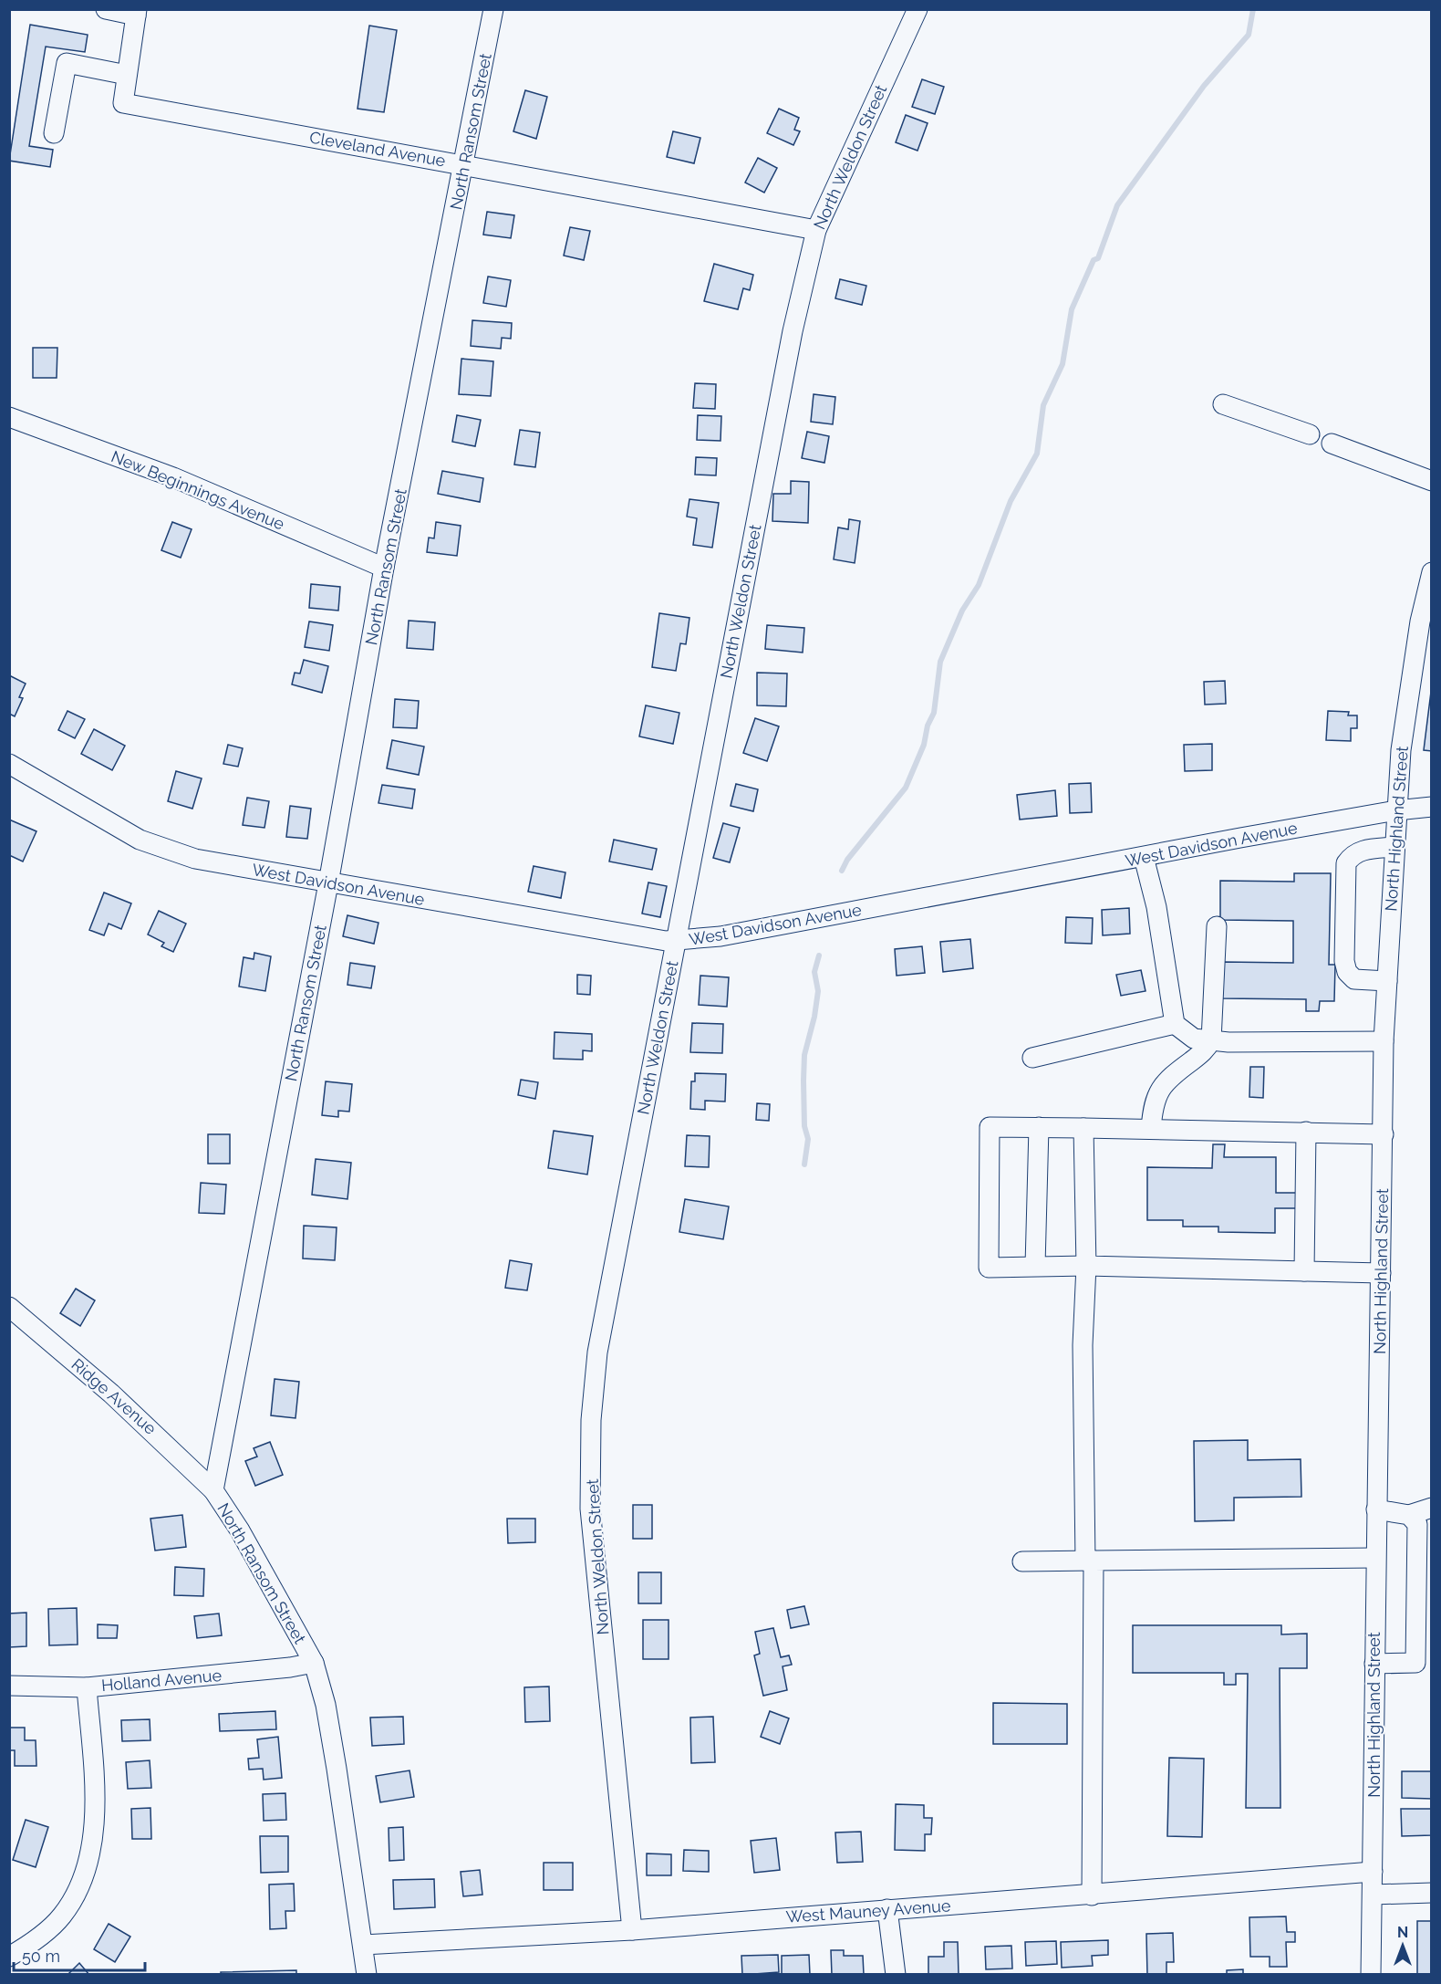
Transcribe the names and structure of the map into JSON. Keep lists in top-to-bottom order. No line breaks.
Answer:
{"streets":{"street":["North Ransom Street","Cleveland Avenue","North Weldon Street","New Beginnings Avenue","North Highland Street","West Davidson Avenue","Ridge Avenue","Holland Avenue","West Mauney Avenue"]},"crossings":[["North Ransom Street","Cleveland Avenue"],["North Ransom Street","New Beginnings Avenue"],["North Ransom Street","West Davidson Avenue"],["North Ransom Street","Ridge Avenue"],["North Ransom Street","Holland Avenue"],["North Ransom Street","West Mauney Avenue"],["Cleveland Avenue","North Weldon Street"],["North Weldon Street","West Davidson Avenue"],["North Weldon Street","West Mauney Avenue"],["North Highland Street","West Davidson Avenue"],["North Highland Street","West Mauney Avenue"]],"scale_bar":"50 m","north":"top"}
